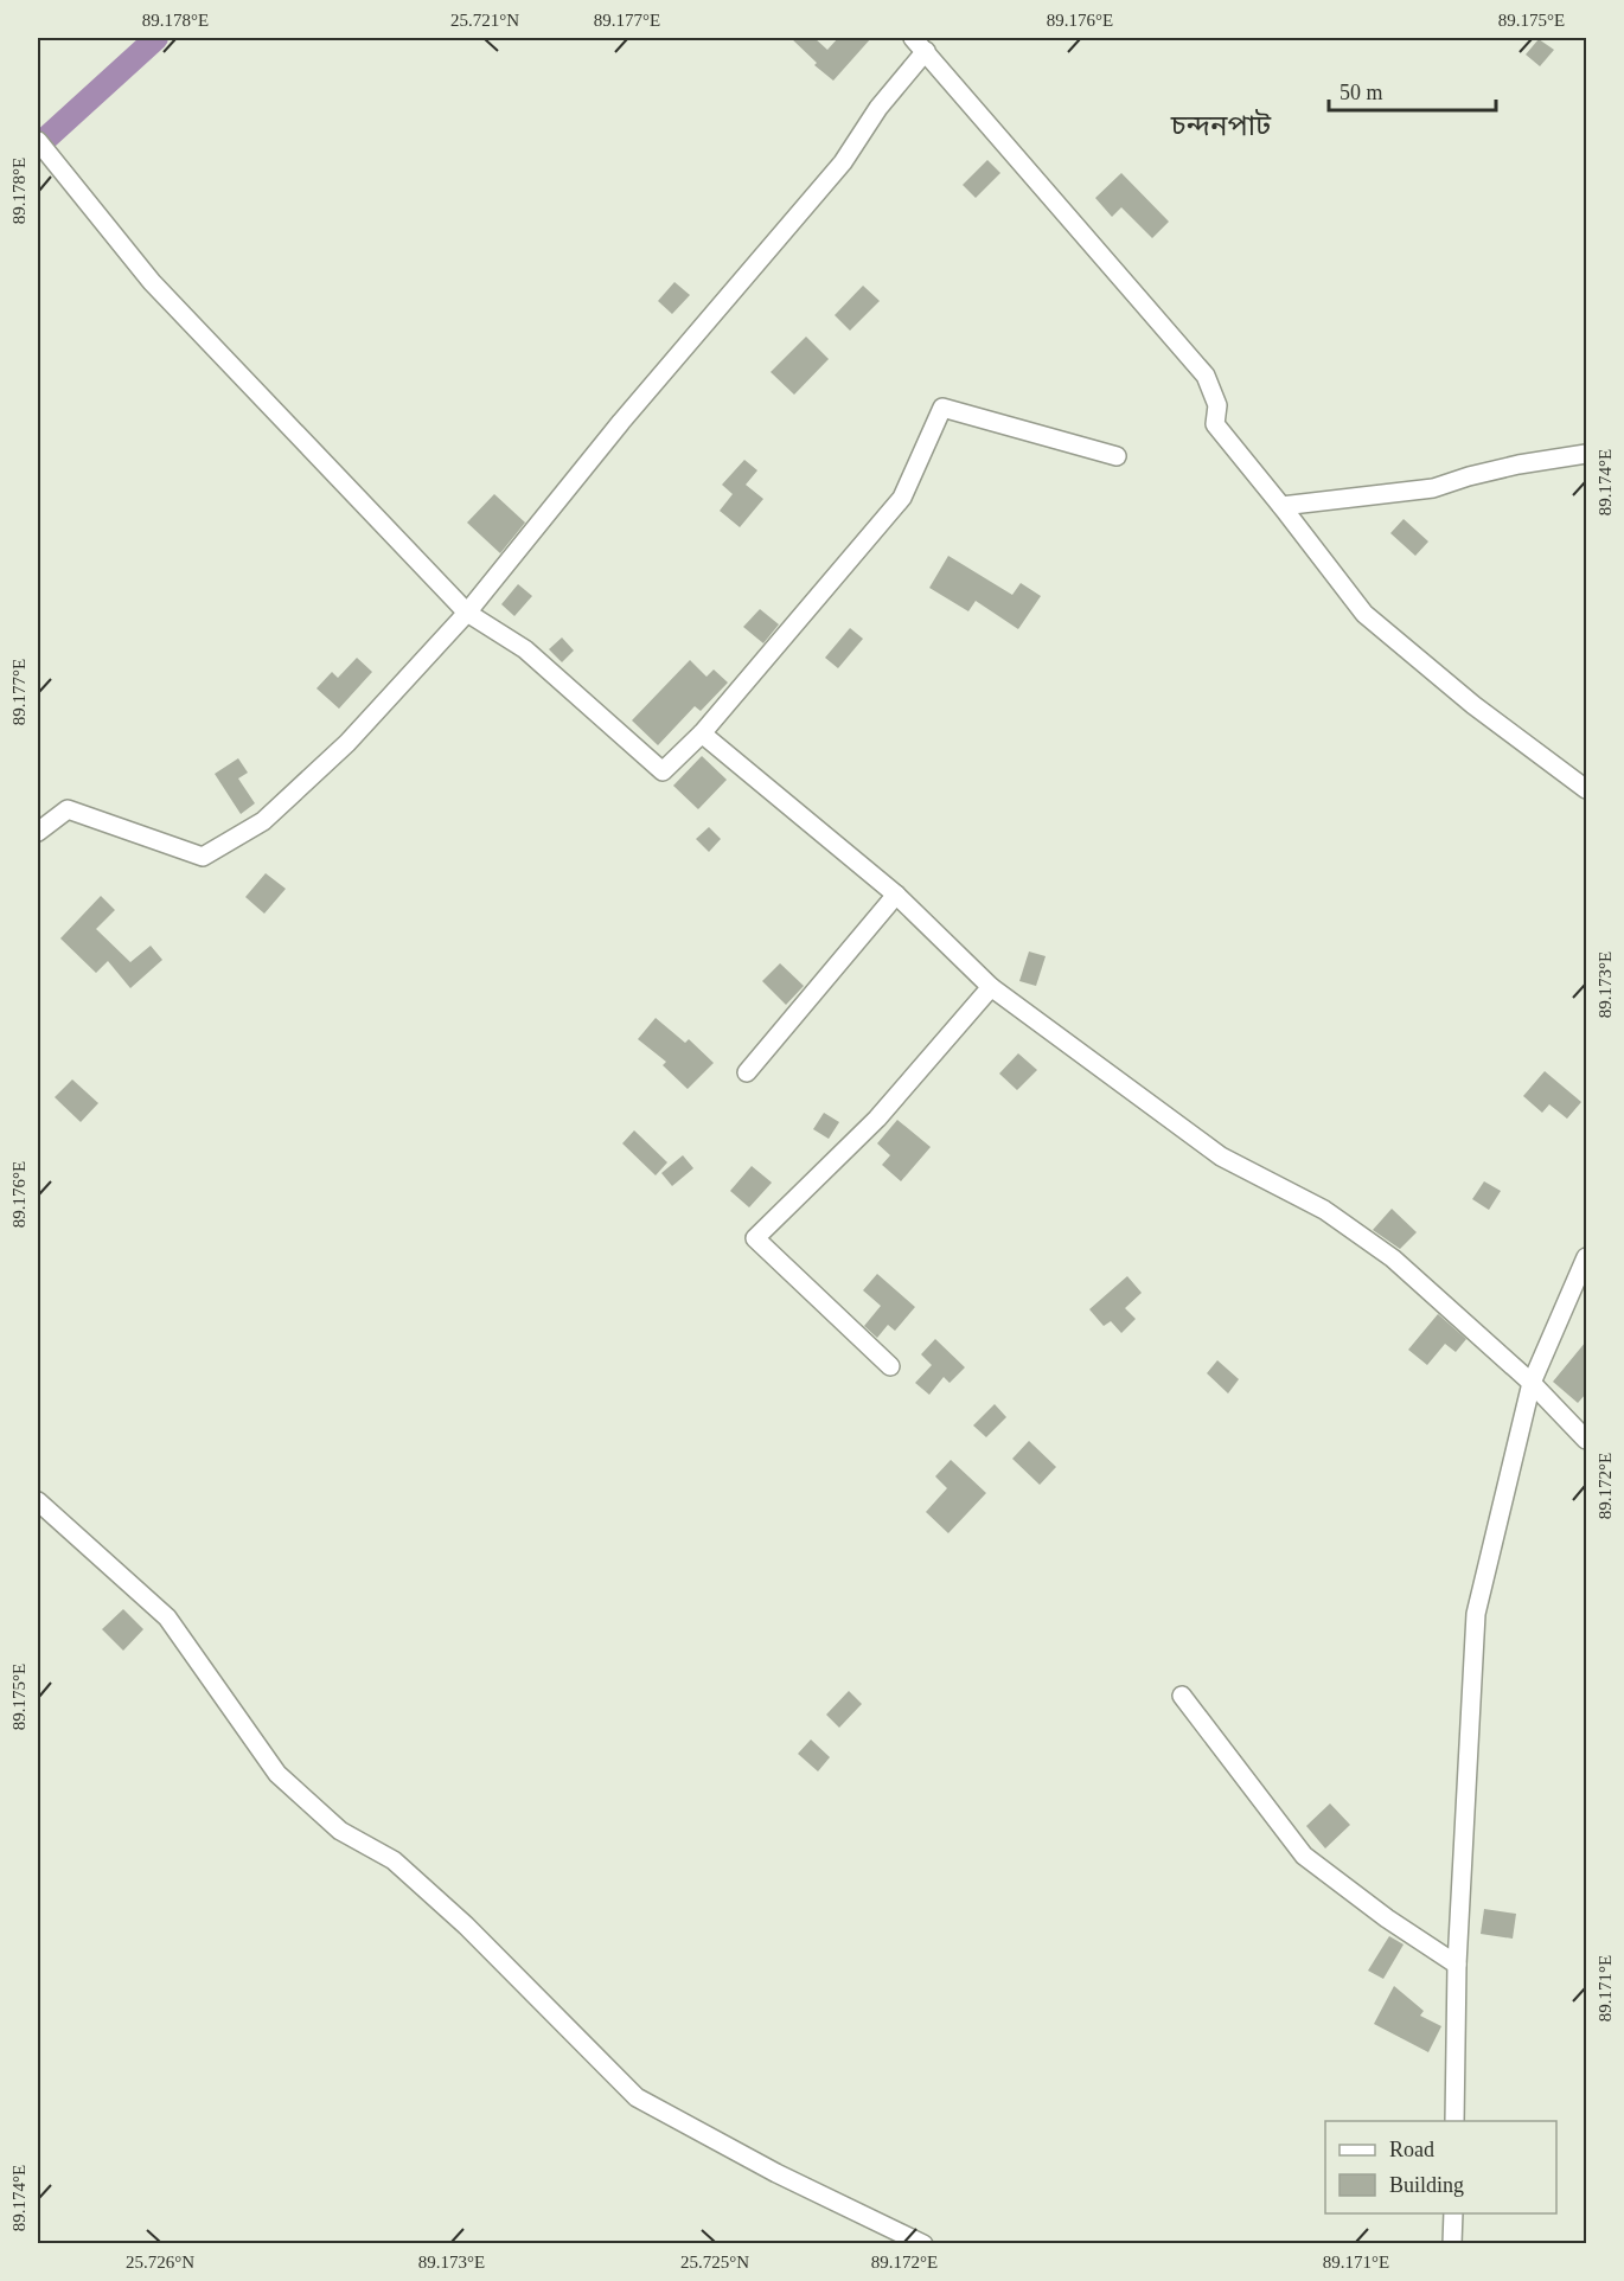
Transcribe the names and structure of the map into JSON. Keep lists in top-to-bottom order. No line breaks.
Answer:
{"districts":["চন্দনপাট"],"legend":["Road","Building"],"scale_bar":"50 m","coordinates":["89.178°E","25.721°N","89.177°E","89.176°E","89.175°E","89.174°E","89.173°E","89.172°E","89.171°E","25.726°N","25.725°N"]}
